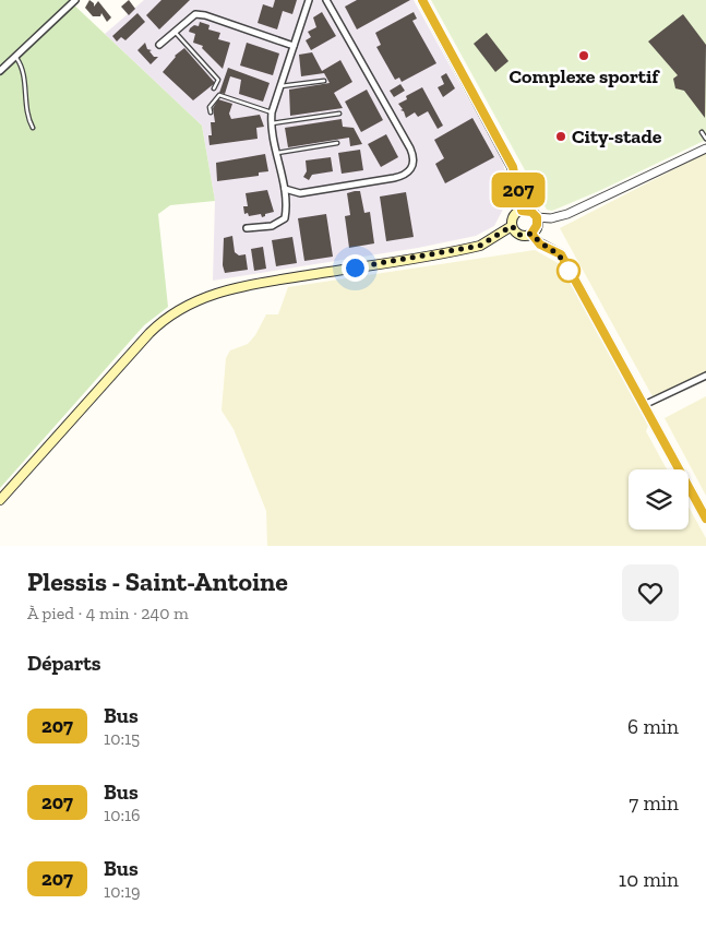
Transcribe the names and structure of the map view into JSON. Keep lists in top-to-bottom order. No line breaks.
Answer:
{"places":["Complexe sportif","City-stade"],"lines":["bus line 207"],"page":{"on_map":"207","heading":[["Plessis - Saint-Antoine","À pied · 4 min · 240 m"],"Départs"],"list":[{"mark":"207","name":"Bus","note":"10:15","value":"6 min"},{"mark":"207","name":"Bus","note":"10:16","value":"7 min"},{"mark":"207","name":"Bus","note":"10:19","value":"10 min"}]}}
